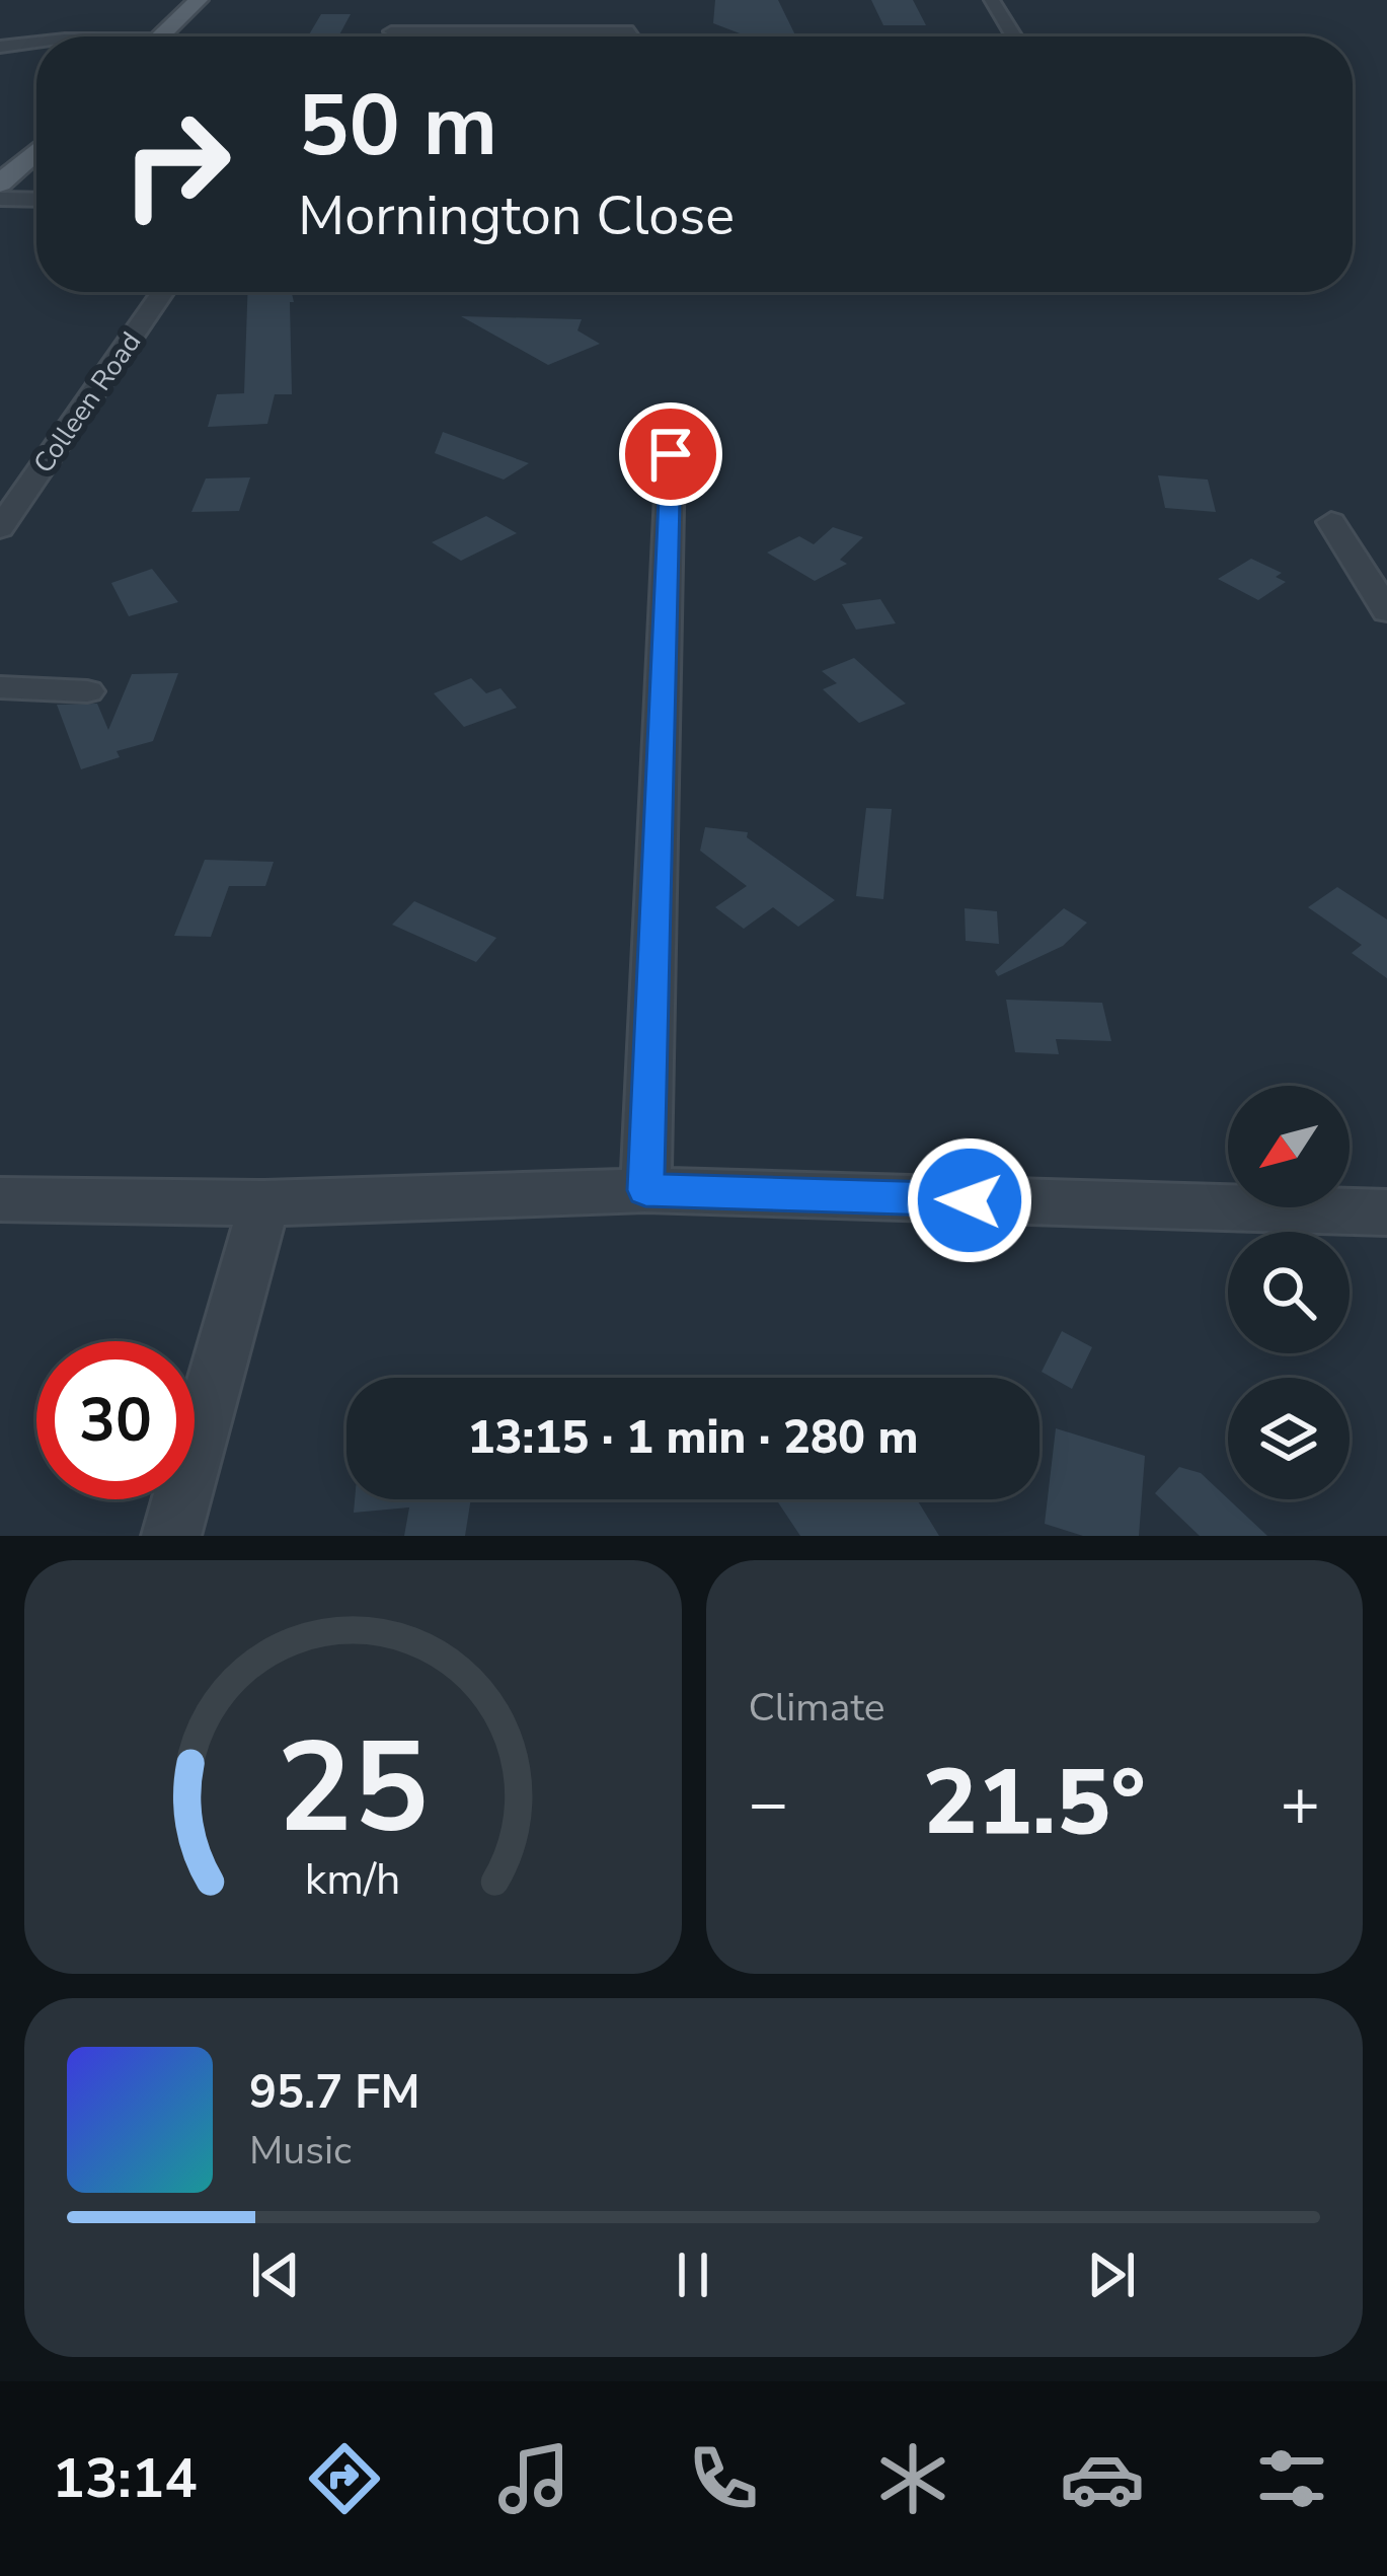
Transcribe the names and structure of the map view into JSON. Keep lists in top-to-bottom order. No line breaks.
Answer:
{"streets":{"street":["Colleen Road"]},"north":"bottom left","page":{"turn":["50 m","Mornington Close"],"limit":"30","trip":"13:15 · 1 min · 280 m","tile":"Climate","heat":["−","21.5°","+"],"song":["95.7 FM","Music"],"tabs":"13:14","gauge":["25","km/h"]}}
